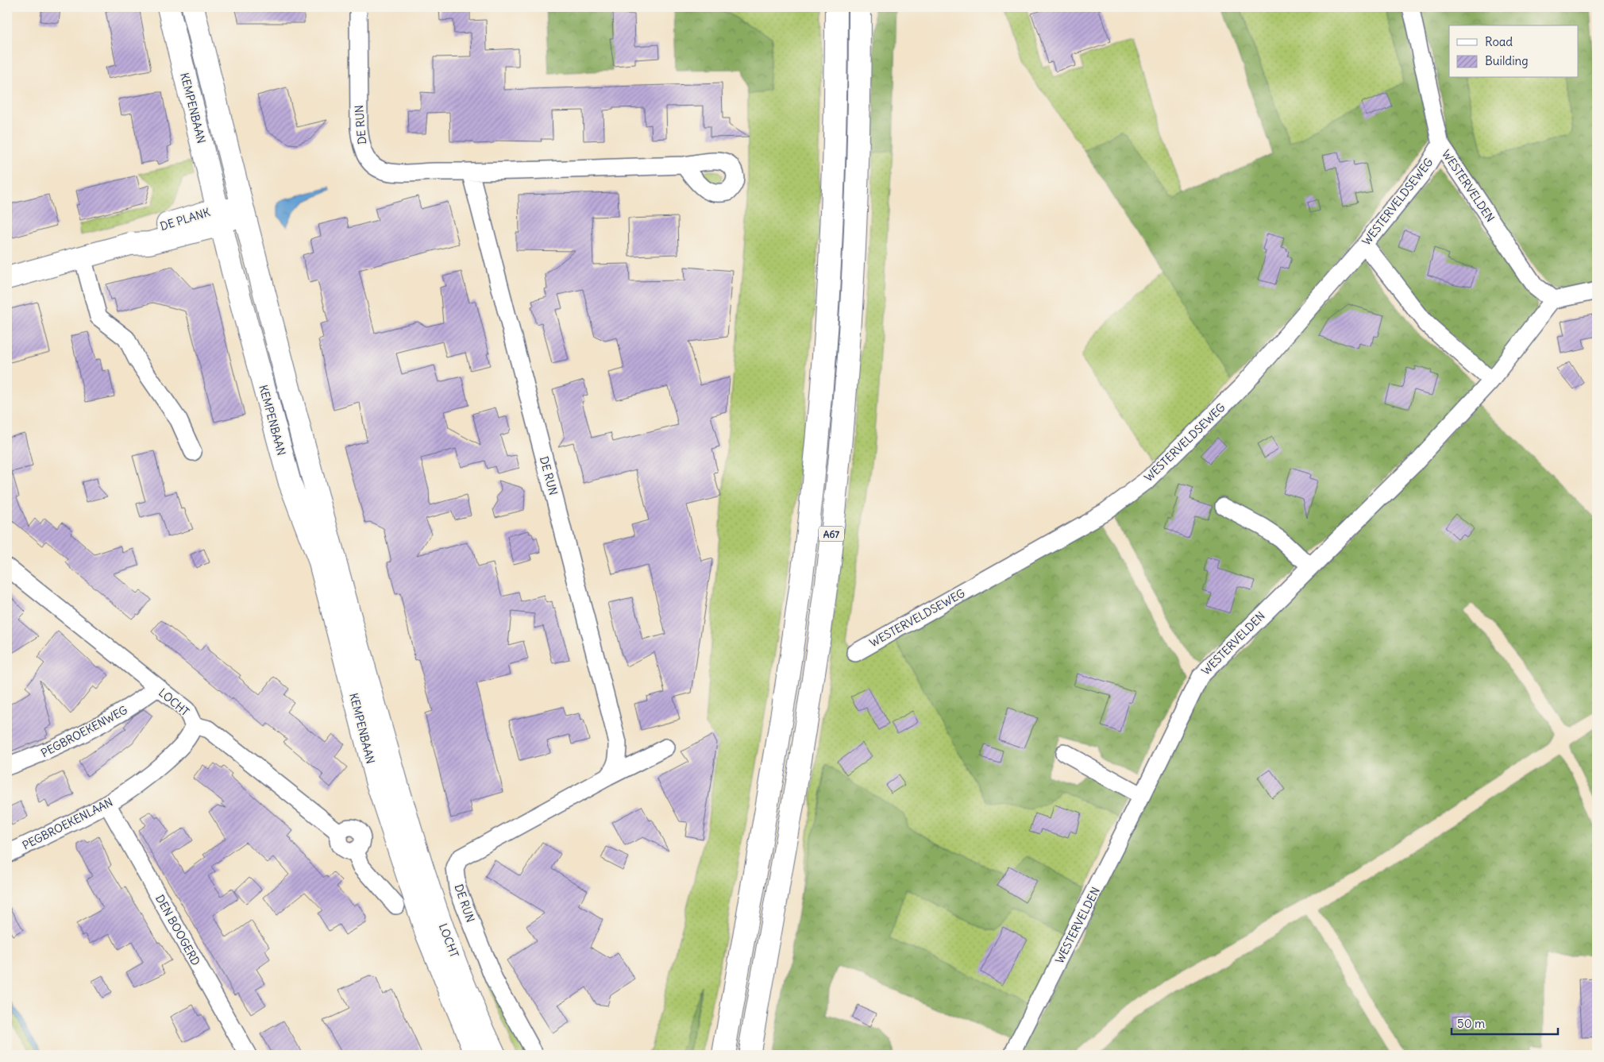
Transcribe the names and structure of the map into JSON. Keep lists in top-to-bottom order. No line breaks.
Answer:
{"streets":{"main road":["KEMPENBAAN","DE PLANK","A67","LOCHT"],"street":["DE RUN","WESTERVELDEN","WESTERVELDSEWEG","PEGBROEKENWEG","PEGBROEKENLAAN","DEN BOOGERD"]},"crossings":[["KEMPENBAAN","DE PLANK"],["KEMPENBAAN","LOCHT"],["WESTERVELDEN","WESTERVELDSEWEG"],["LOCHT","PEGBROEKENWEG"],["LOCHT","PEGBROEKENLAAN"],["PEGBROEKENLAAN","DEN BOOGERD"]],"legend":["Road","Building"],"scale_bar":"50 m"}
